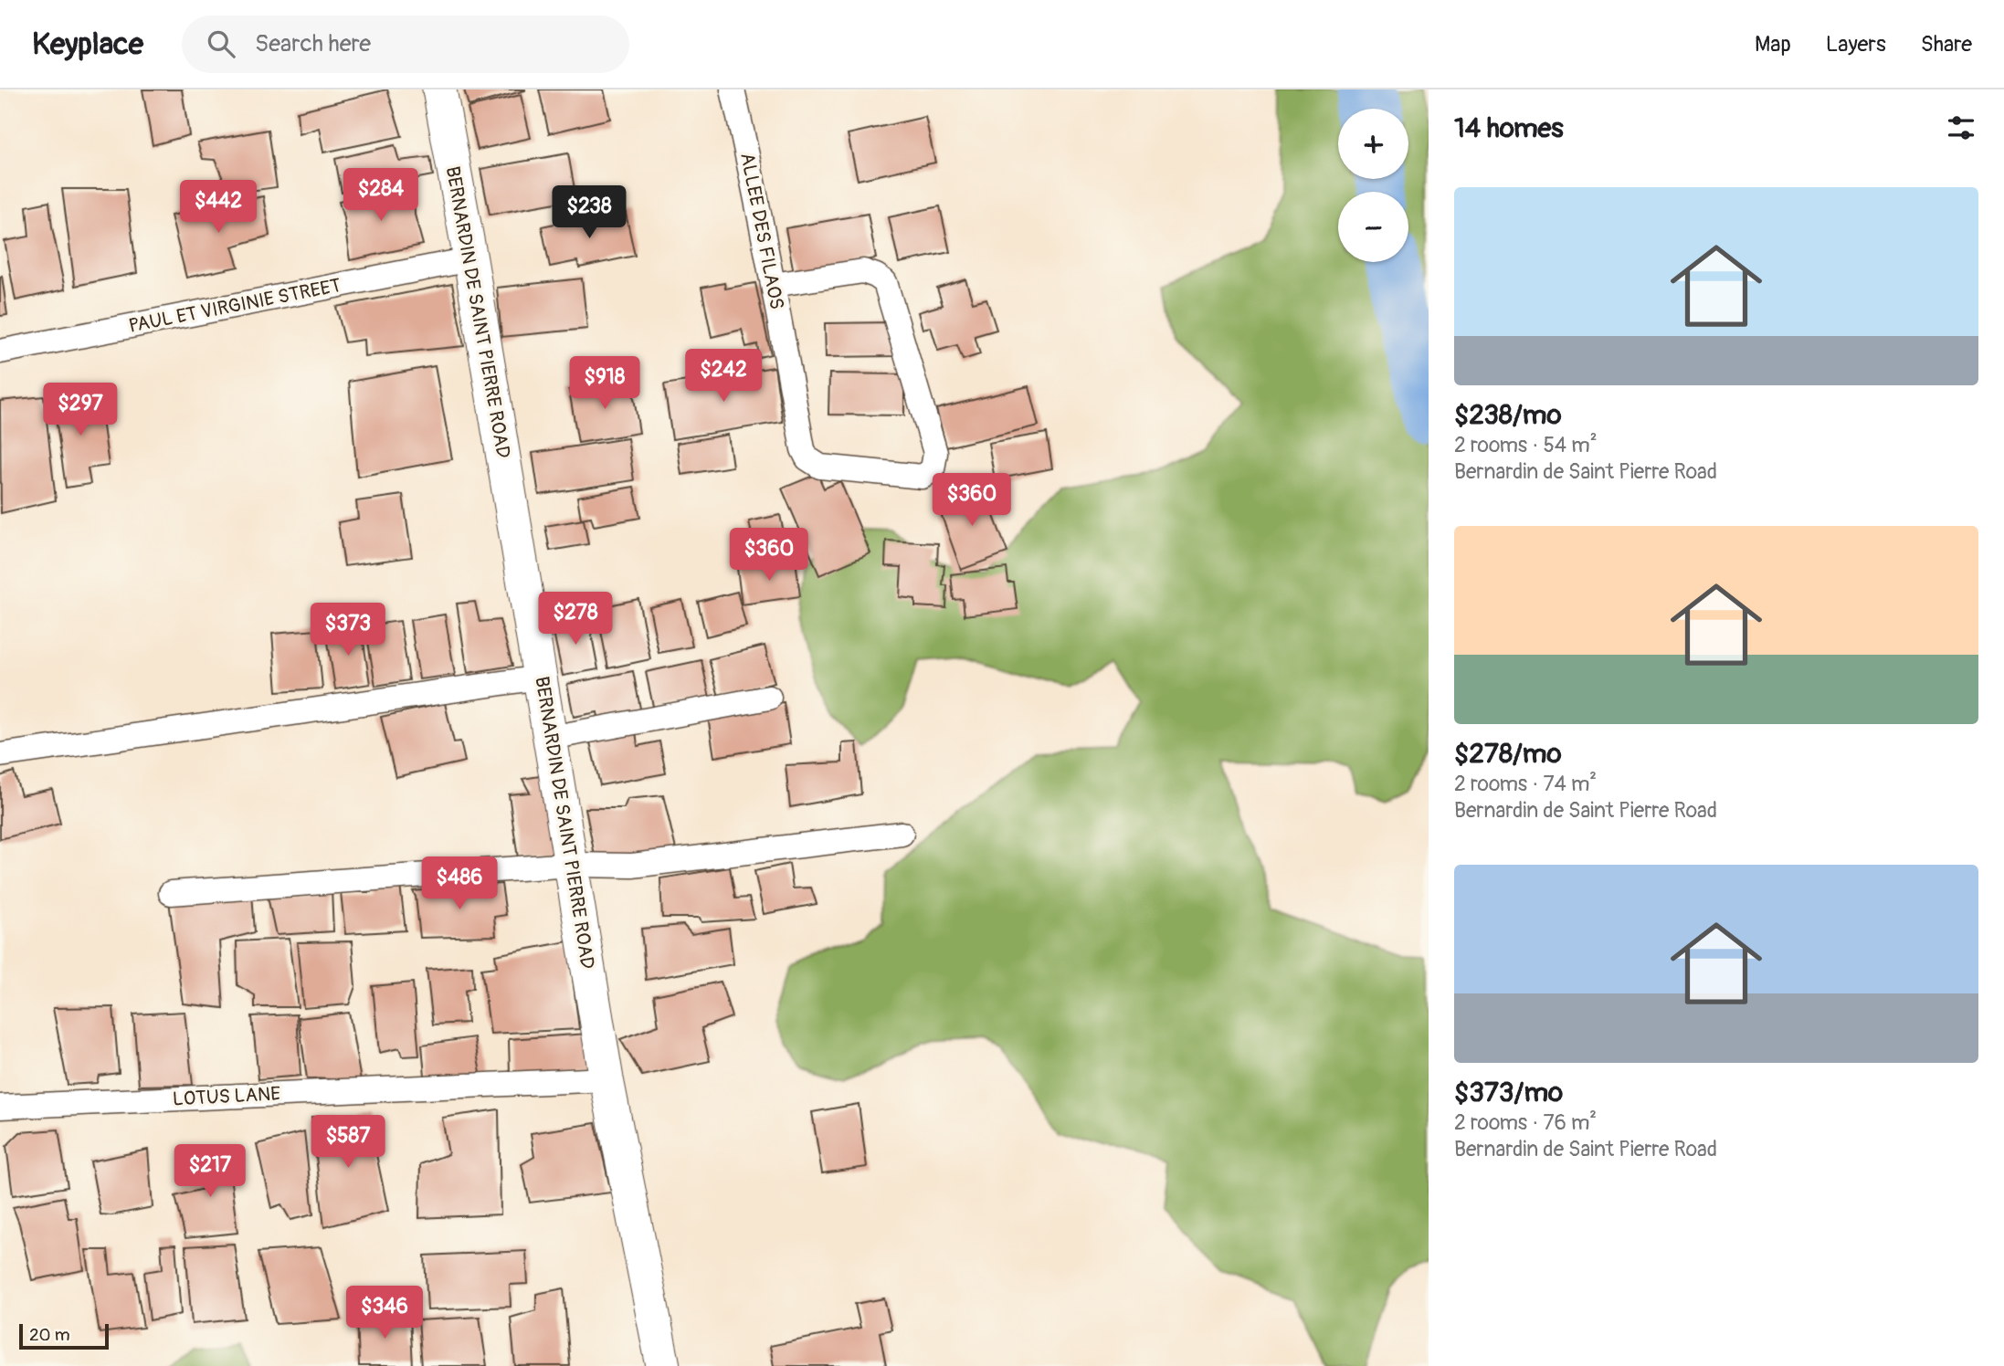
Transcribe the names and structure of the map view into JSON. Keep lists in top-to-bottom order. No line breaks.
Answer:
{"streets":{"main road":["BERNARDIN DE SAINT PIERRE ROAD"],"street":["ALLEE DES FILAOS","PAUL ET VIRGINIE STREET","LOTUS LANE"]},"crossings":[["PAUL ET VIRGINIE STREET","BERNARDIN DE SAINT PIERRE ROAD"],["BERNARDIN DE SAINT PIERRE ROAD","LOTUS LANE"]],"scale_bar":"20 m","page":{"header":"Keyplace","search":"Search here","nav":["Map","Layers","Share"],"heading":"14 homes","map_buttons":["+","−"],"list":[{"name":"$238/mo","note":"2 rooms · 54 m² · Bernardin de Saint Pierre Road"},{"name":"$278/mo","note":"2 rooms · 74 m² · Bernardin de Saint Pierre Road"},{"name":"$373/mo","note":"2 rooms · 76 m² · Bernardin de Saint Pierre Road"}],"price":["$284","$442","$238","$242","$918","$297","$360","$360","$278","$373","$486","$587","$217","$346"],"scale":"20 m"}}
